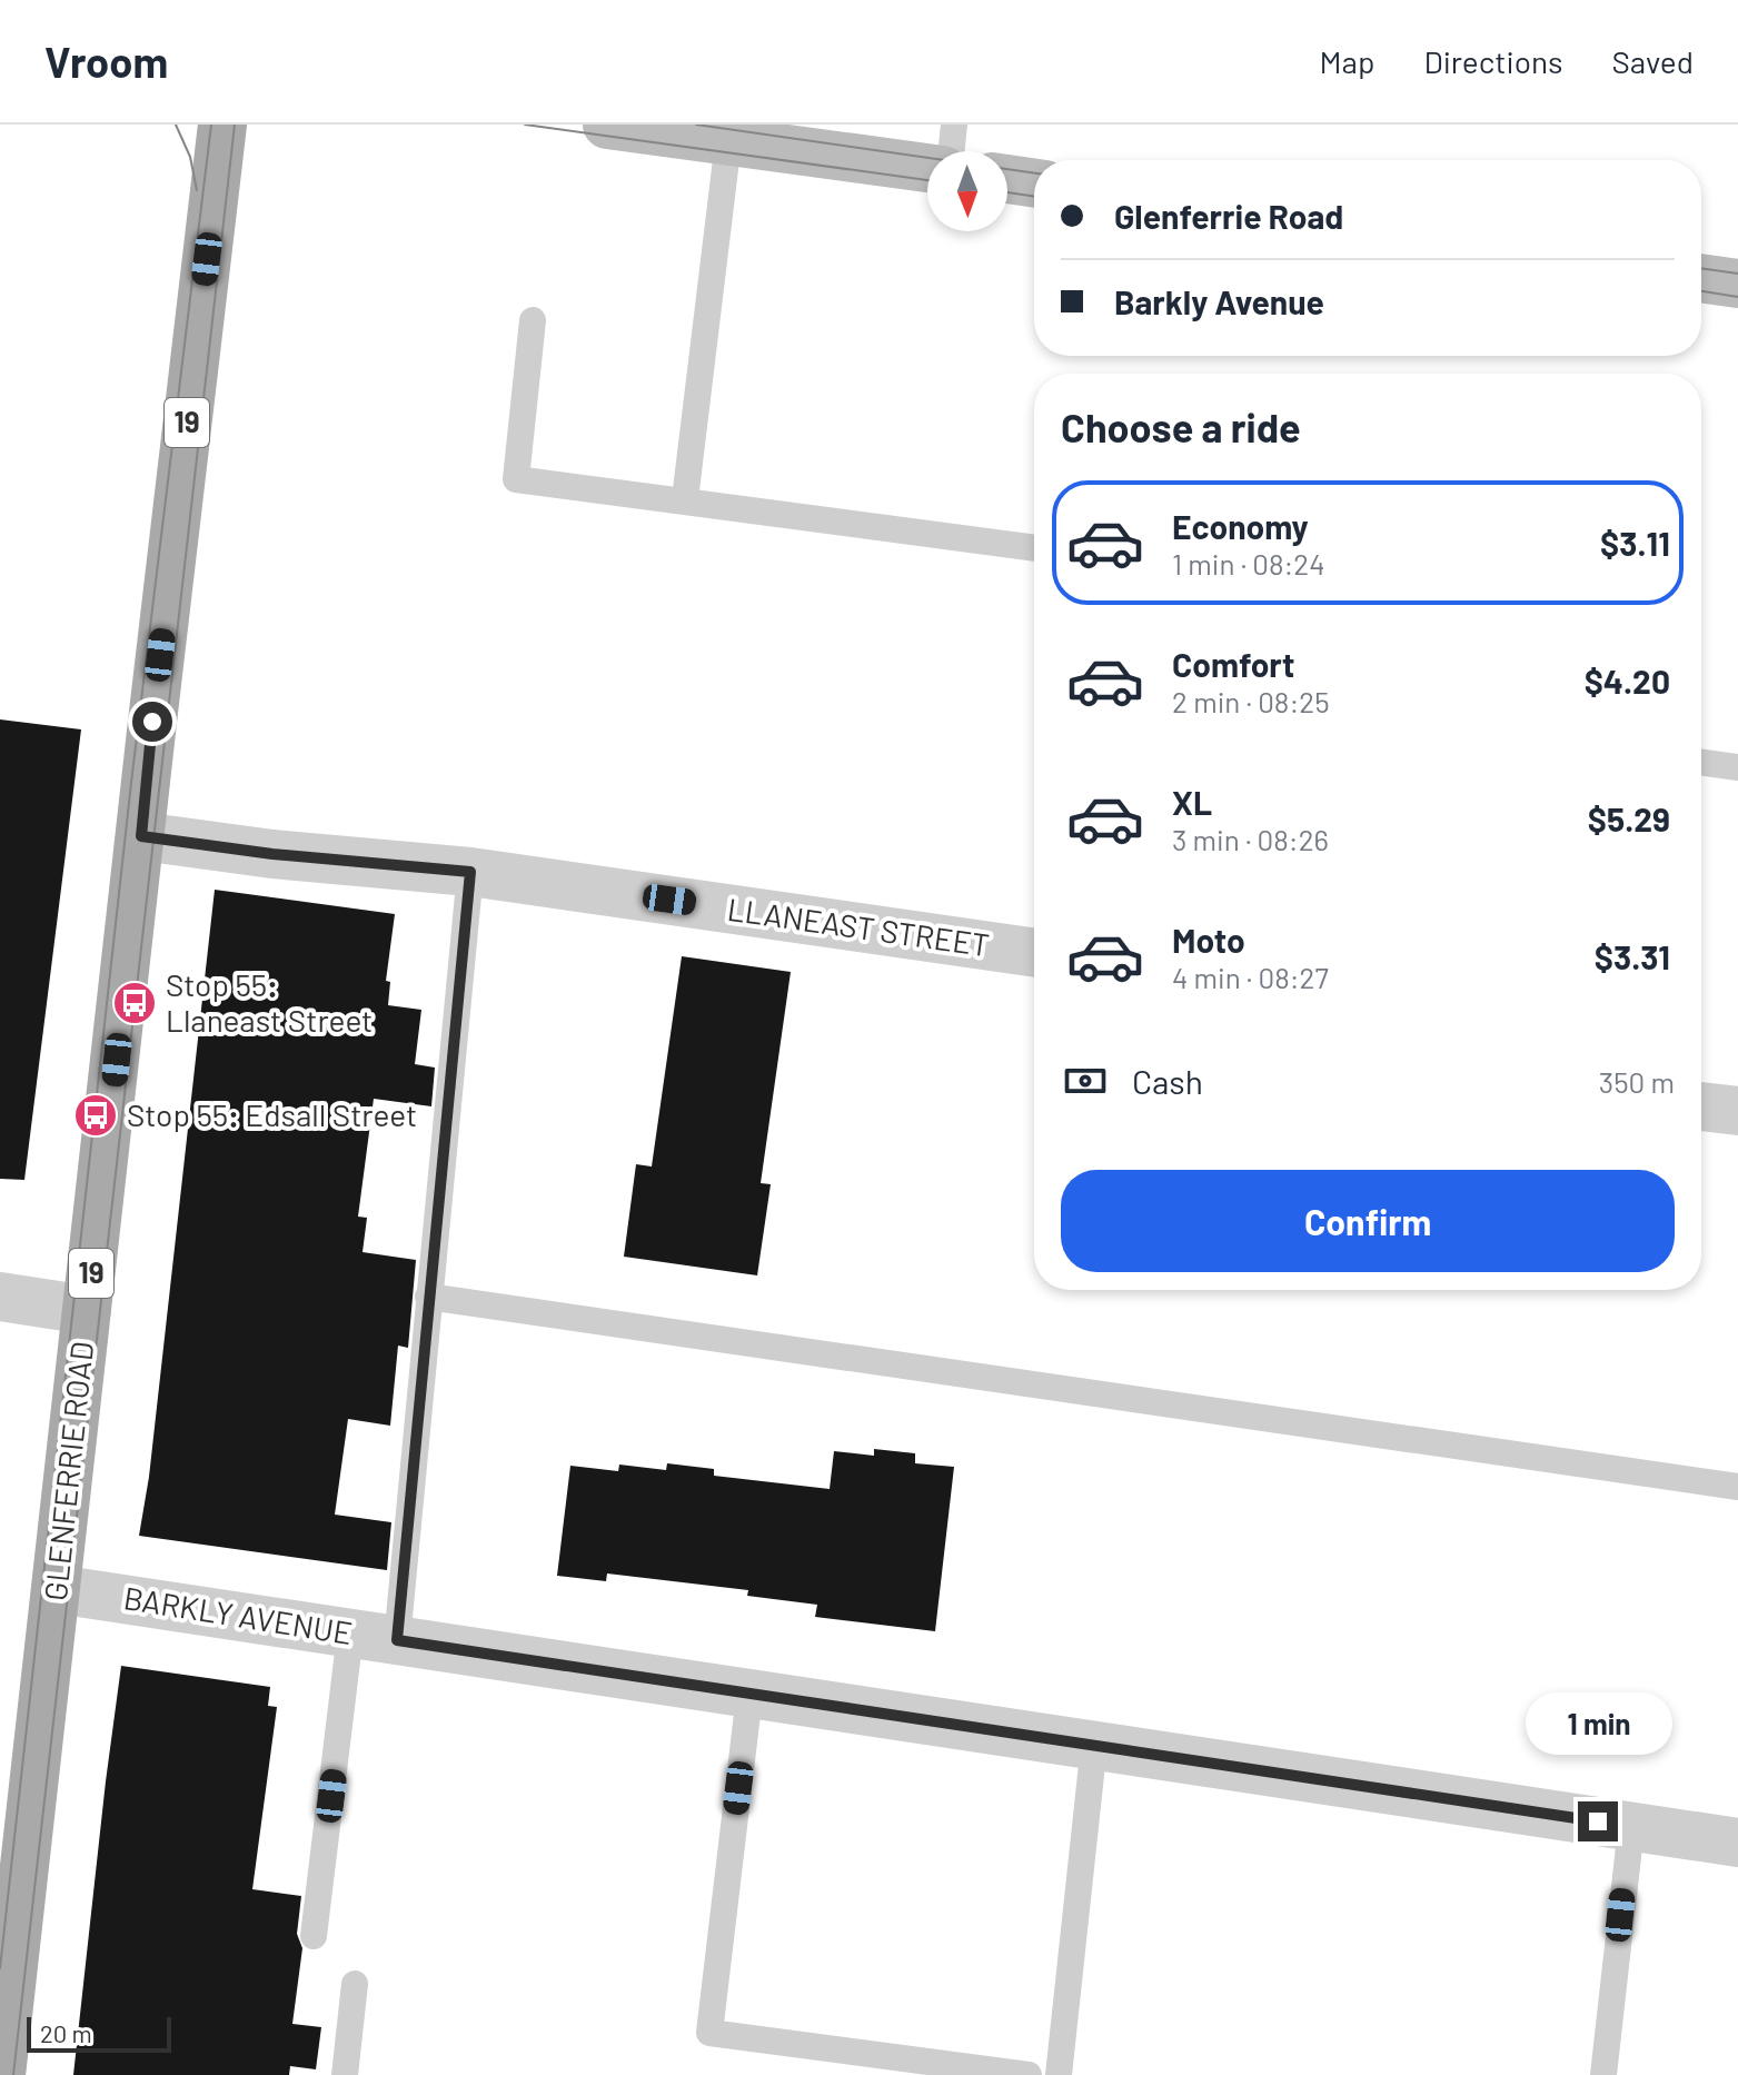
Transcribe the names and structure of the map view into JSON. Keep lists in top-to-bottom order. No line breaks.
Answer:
{"streets":{"main road":["19","GLENFERRIE ROAD"],"street":["LLANEAST STREET","BARKLY AVENUE"]},"crossings":[["LLANEAST STREET","GLENFERRIE ROAD"],["GLENFERRIE ROAD","BARKLY AVENUE"]],"places":{"bus stop":["Stop 55: Llaneast Street","Stop 55: Edsall Street"]},"scale_bar":"20 m","north":"bottom","page":{"header":"Vroom","nav":["Map","Directions","Saved"],"banner":["Glenferrie Road","Barkly Avenue"],"heading":"Choose a ride","list":[{"name":"Economy","note":"1 min · 08:24","value":"$3.11"},{"name":"Comfort","note":"2 min · 08:25","value":"$4.20"},{"name":"XL","note":"3 min · 08:26","value":"$5.29"},{"name":"Moto","note":"4 min · 08:27","value":"$3.31"}],"pay":["Cash","350 m"],"buttons":"Confirm","bubble":"1 min","scale":"20 m"}}
